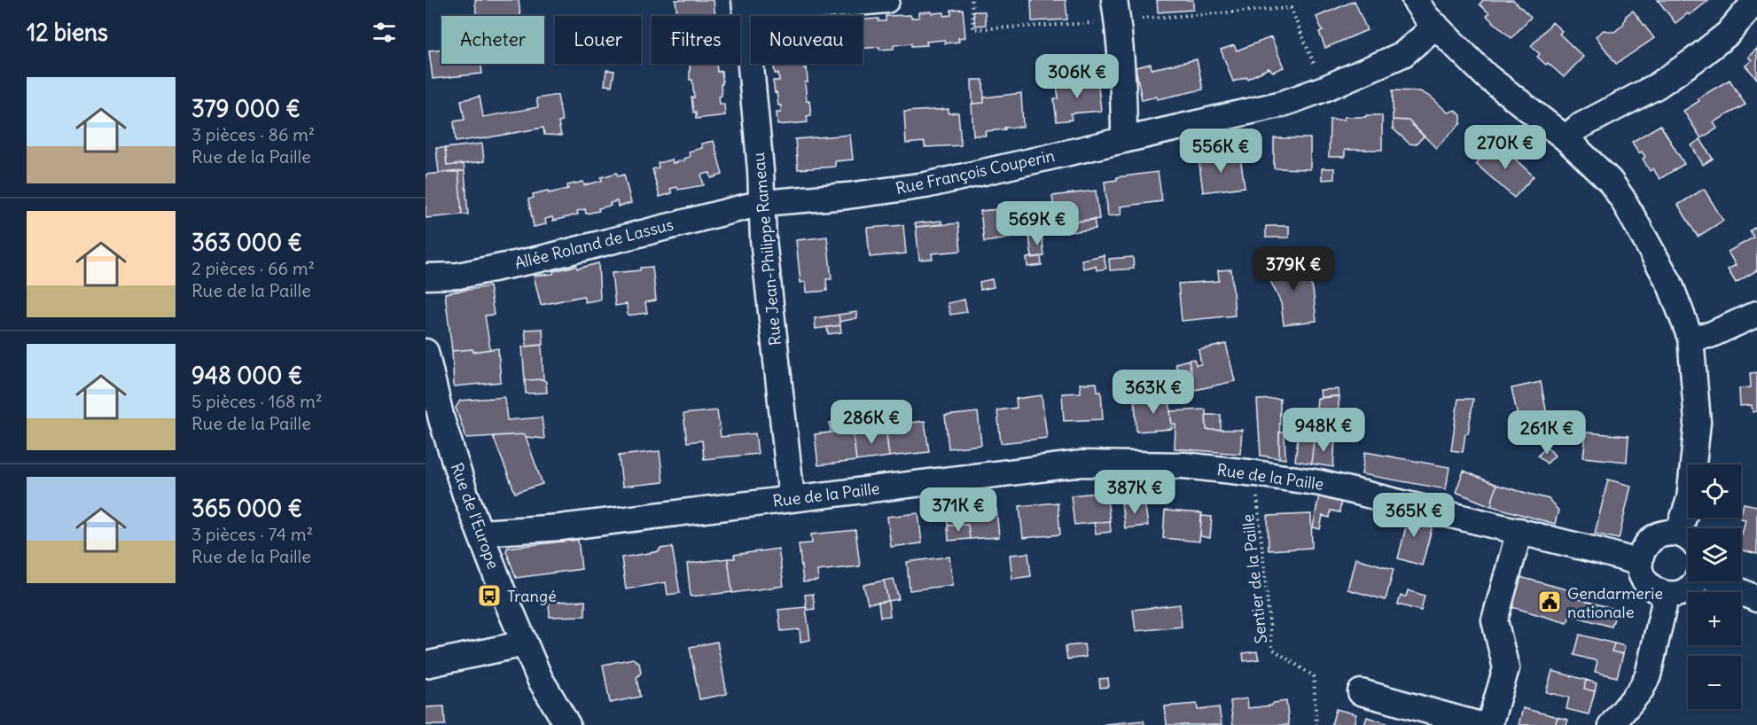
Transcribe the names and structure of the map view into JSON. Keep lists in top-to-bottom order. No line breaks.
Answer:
{"streets":{"street":["Rue François Couperin","Allée Roland de Lassus","Rue Jean-Philippe Rameau","Rue de la Paille","Rue de l'Europe"],"path":["Sentier de la Paille"]},"crossings":[["Rue François Couperin","Allée Roland de Lassus"],["Rue François Couperin","Rue Jean-Philippe Rameau"],["Allée Roland de Lassus","Rue Jean-Philippe Rameau"],["Rue Jean-Philippe Rameau","Rue de la Paille"],["Rue de la Paille","Rue de l'Europe"],["Rue de la Paille","Sentier de la Paille"]],"places":{"bus stop":["Trangé"],"public building":["Gendarmerie nationale"]},"page":{"heading":"12 biens","chip":["Acheter","Louer","Filtres","Nouveau"],"price":["306K €","270K €","556K €","569K €","379K €","363K €","286K €","948K €","261K €","387K €","371K €","365K €"],"list":[{"name":"379 000 €","note":"3 pièces · 86 m² · Rue de la Paille"},{"name":"363 000 €","note":"2 pièces · 66 m² · Rue de la Paille"},{"name":"948 000 €","note":"5 pièces · 168 m² · Rue de la Paille"},{"name":"365 000 €","note":"3 pièces · 74 m² · Rue de la Paille"}],"map_buttons":["+","−"]}}
